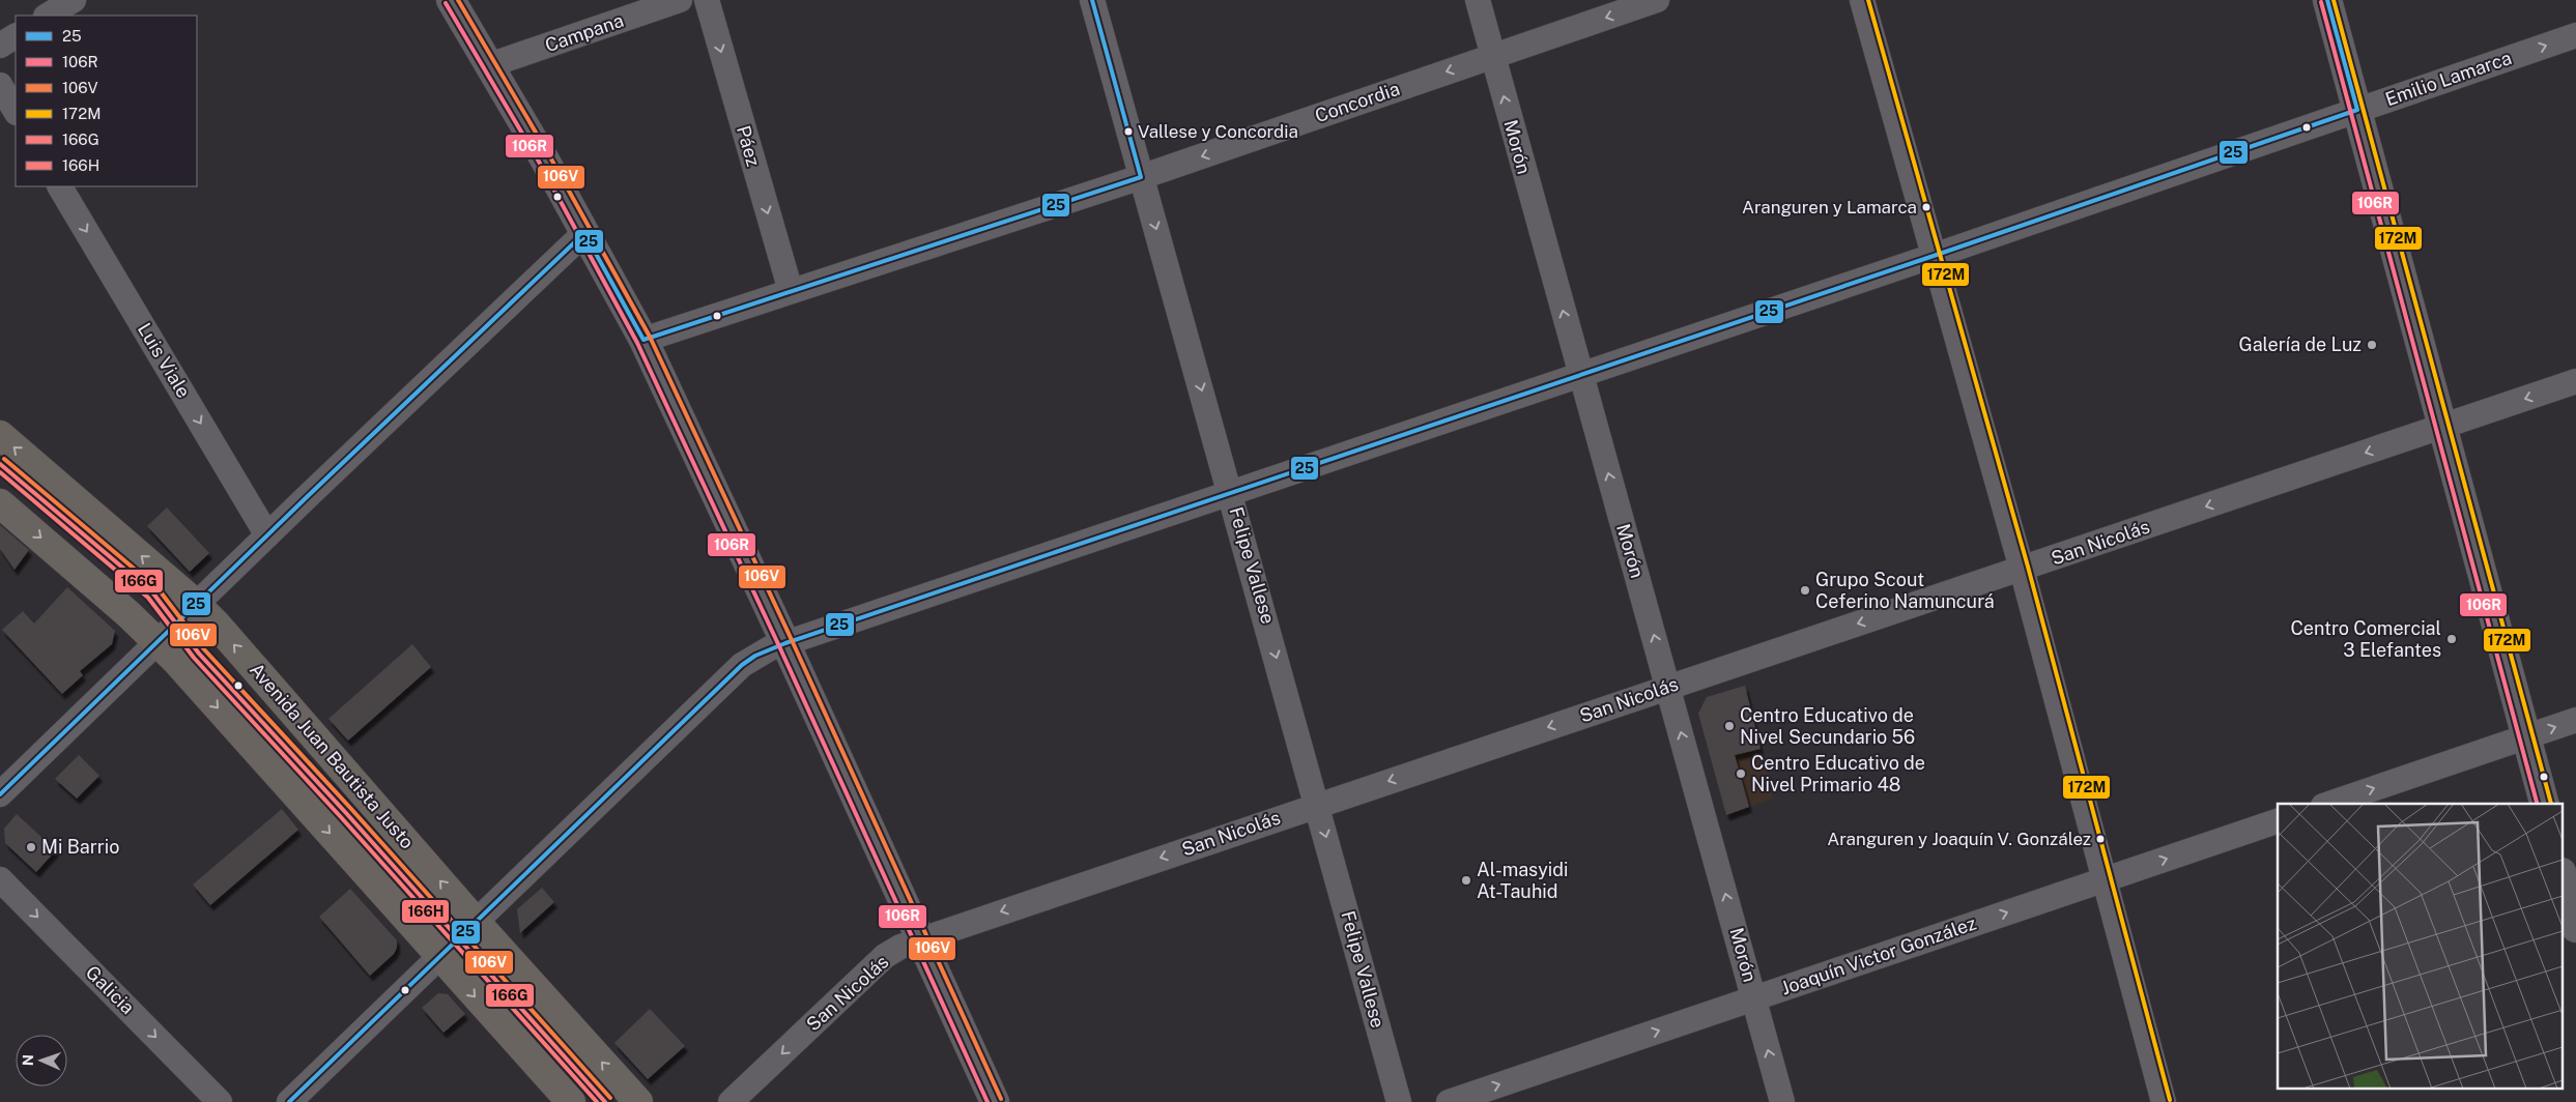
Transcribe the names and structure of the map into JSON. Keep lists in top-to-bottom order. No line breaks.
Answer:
{"streets":{"main road":["Avenida Juan Bautista Justo"],"street":["Campana","Emilio Lamarca","Concordia","Páez","Morón","Luis Viale","San Nicolás","Felipe Vallese","Joaquín Victor González","Galicia"]},"crossings":[["Emilio Lamarca","Morón"],["Emilio Lamarca","Felipe Vallese"],["Emilio Lamarca","Avenida Juan Bautista Justo"],["Concordia","Páez"],["Concordia","Morón"],["Concordia","Felipe Vallese"],["Morón","San Nicolás"],["Morón","Joaquín Victor González"],["San Nicolás","Felipe Vallese"]],"one_way":["Concordia","Páez","Morón","Luis Viale","San Nicolás","Felipe Vallese","Joaquín Victor González","Galicia"],"places":["Vallese y Concordia","Aranguren y Lamarca","Galería de Luz","Grupo Scout Ceferino Namuncurá","Centro Comercial 3 Elefantes","Centro Educativo de Nivel Secundario 56","Centro Educativo de Nivel Primario 48","Aranguren y Joaquín V. González","Mi Barrio","Al-masyidi At-Tauhid"],"lines":["transit line 25","transit line 106V","transit line 172M","transit line 106R","transit line 166G","transit line 166H"],"legend":["25","106R","106V","172M","166G","166H"],"north":"left"}
